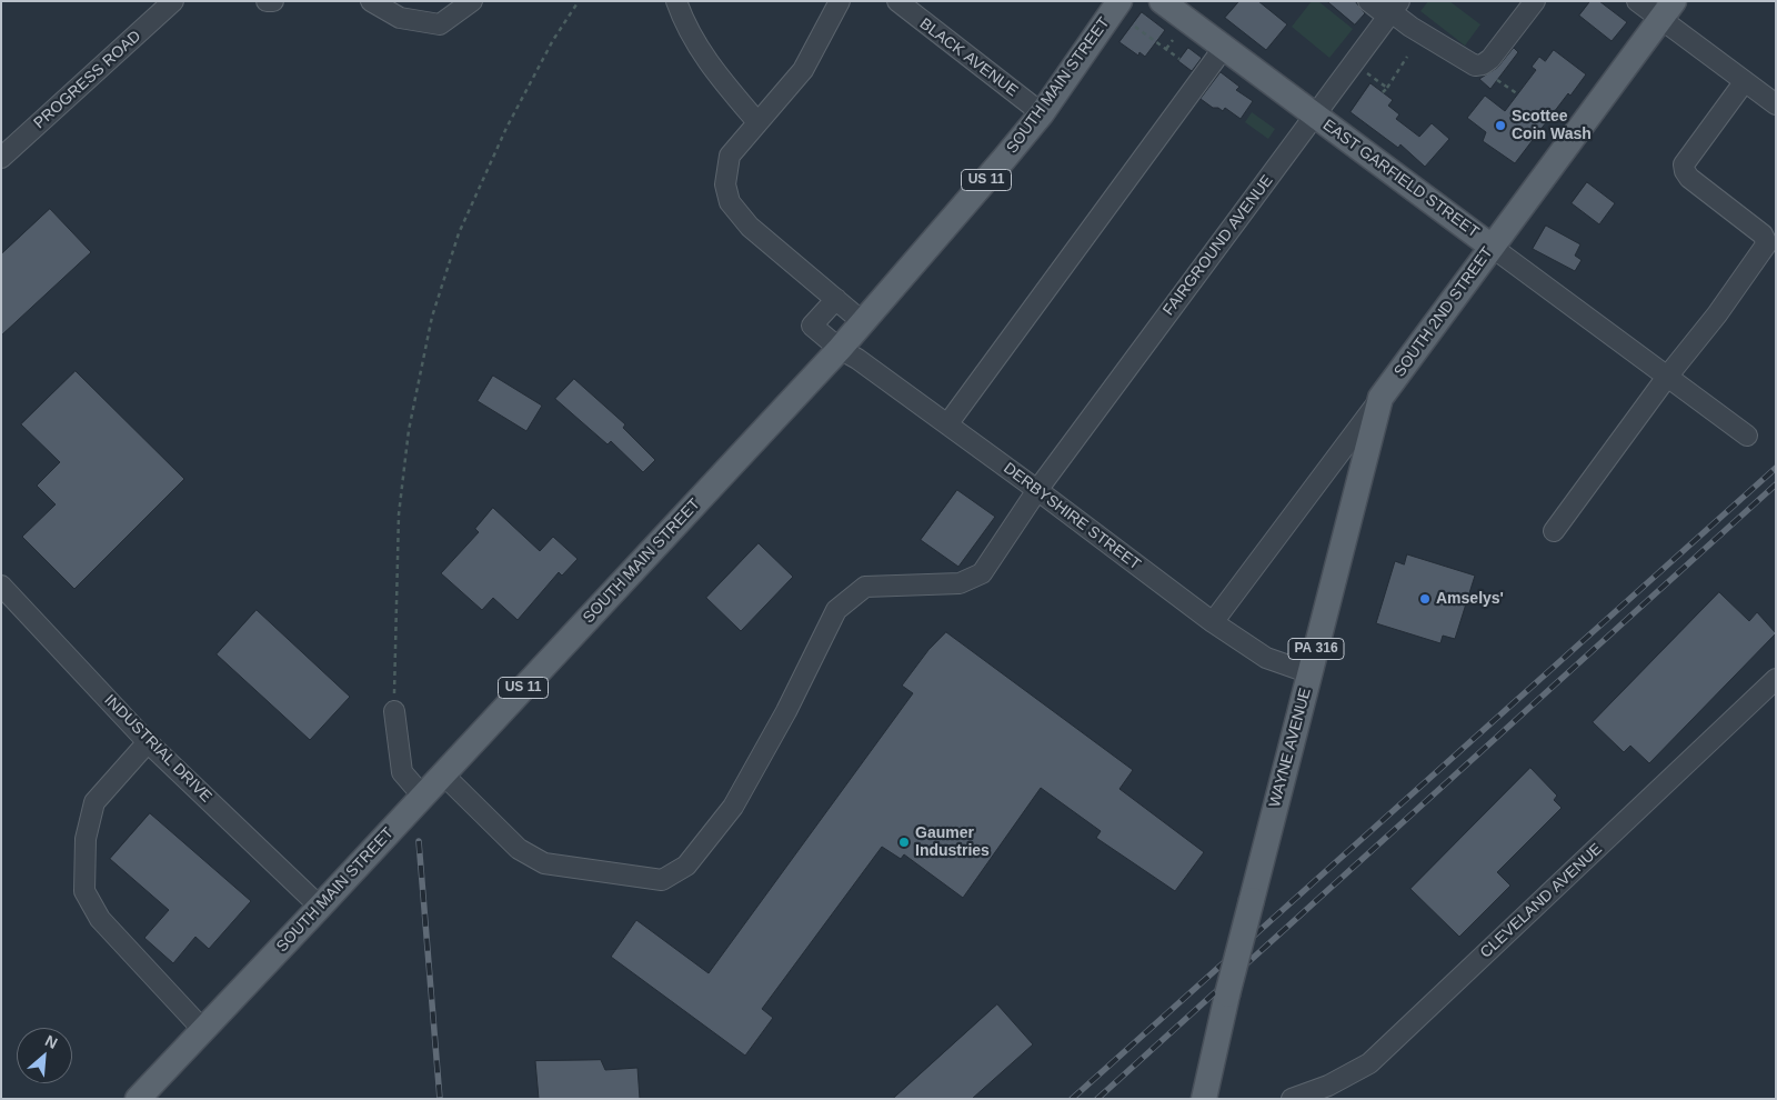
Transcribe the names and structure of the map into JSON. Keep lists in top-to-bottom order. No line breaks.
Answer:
{"streets":{"main road":["SOUTH MAIN STREET","EAST GARFIELD STREET","US 11","SOUTH 2ND STREET","PA 316","WAYNE AVENUE"],"street":["BLACK AVENUE","PROGRESS ROAD","FAIRGROUND AVENUE","DERBYSHIRE STREET","INDUSTRIAL DRIVE","CLEVELAND AVENUE"]},"crossings":[["BLACK AVENUE","SOUTH MAIN STREET"],["SOUTH MAIN STREET","FAIRGROUND AVENUE"],["SOUTH MAIN STREET","DERBYSHIRE STREET"],["SOUTH MAIN STREET","INDUSTRIAL DRIVE"],["EAST GARFIELD STREET","FAIRGROUND AVENUE"],["EAST GARFIELD STREET","SOUTH 2ND STREET"],["FAIRGROUND AVENUE","DERBYSHIRE STREET"],["SOUTH 2ND STREET","DERBYSHIRE STREET"],["SOUTH 2ND STREET","WAYNE AVENUE"],["DERBYSHIRE STREET","WAYNE AVENUE"]],"places":["Scottee Coin Wash","Amselys'","Gaumer Industries"],"north":"top right"}
